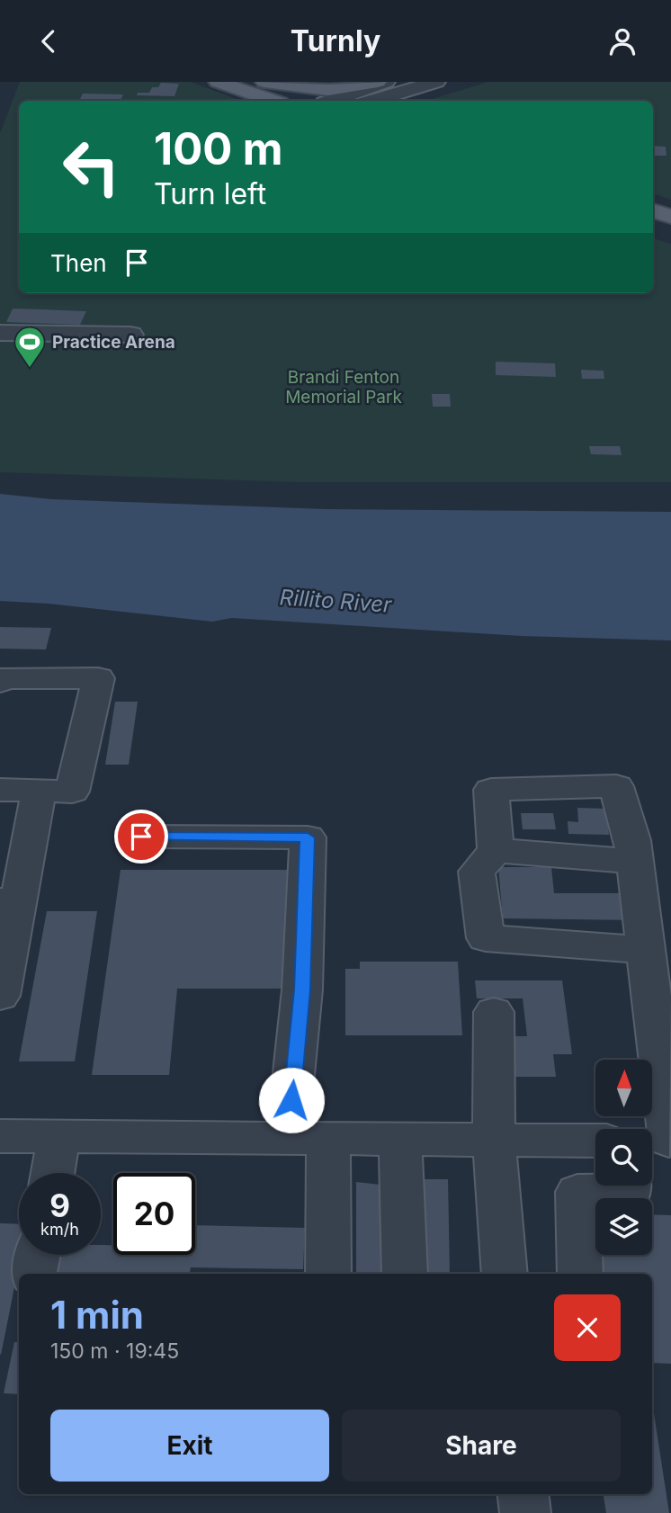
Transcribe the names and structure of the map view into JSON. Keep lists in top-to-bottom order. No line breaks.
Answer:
{"water":["Rillito River"],"parks":["Brandi Fenton Memorial Park"],"places":{"sports":["Practice Arena"]},"north":"top","page":{"header":"Turnly","turn":["100 m","Turn left"],"then":"Then","speed":"9 km/h","limit":"20","heading":["1 min","150 m · 19:45"],"buttons":["Exit","Share"]}}
